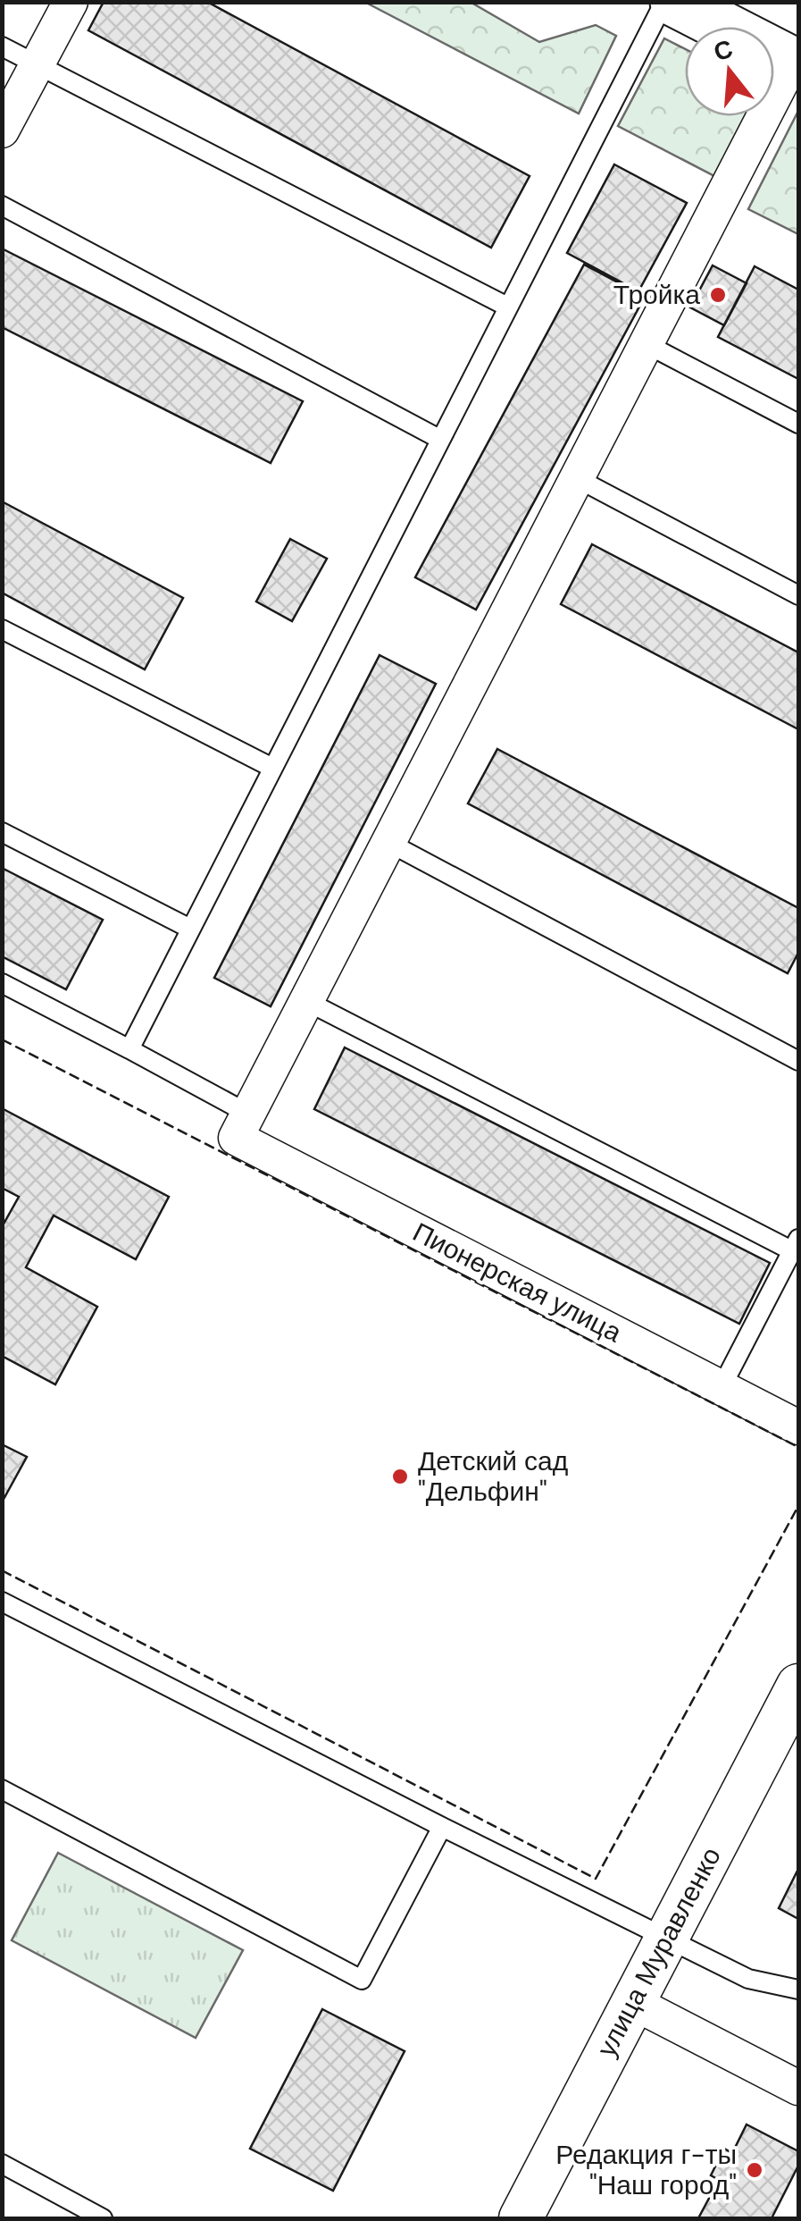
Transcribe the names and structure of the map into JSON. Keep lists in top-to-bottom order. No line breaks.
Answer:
{"streets":{"street":["Пионерская улица","улица Муравленко"]},"places":["Тройка","Детский сад \"Дельфин\"","Редакция г-ты \"Наш город\""],"north":"top"}
